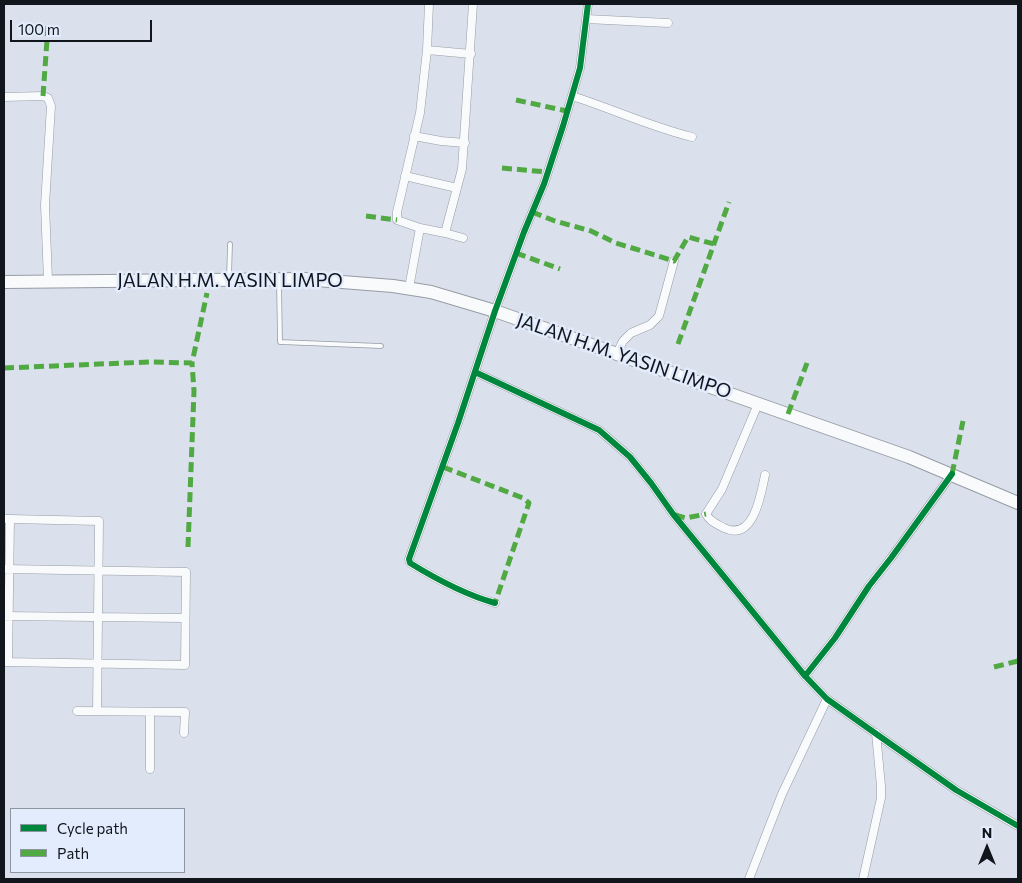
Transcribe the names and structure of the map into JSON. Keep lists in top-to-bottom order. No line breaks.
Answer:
{"streets":{"main road":["JALAN H.M. YASIN LIMPO"]},"legend":["Cycle path","Path"],"scale_bar":"100 m","north":"top"}
